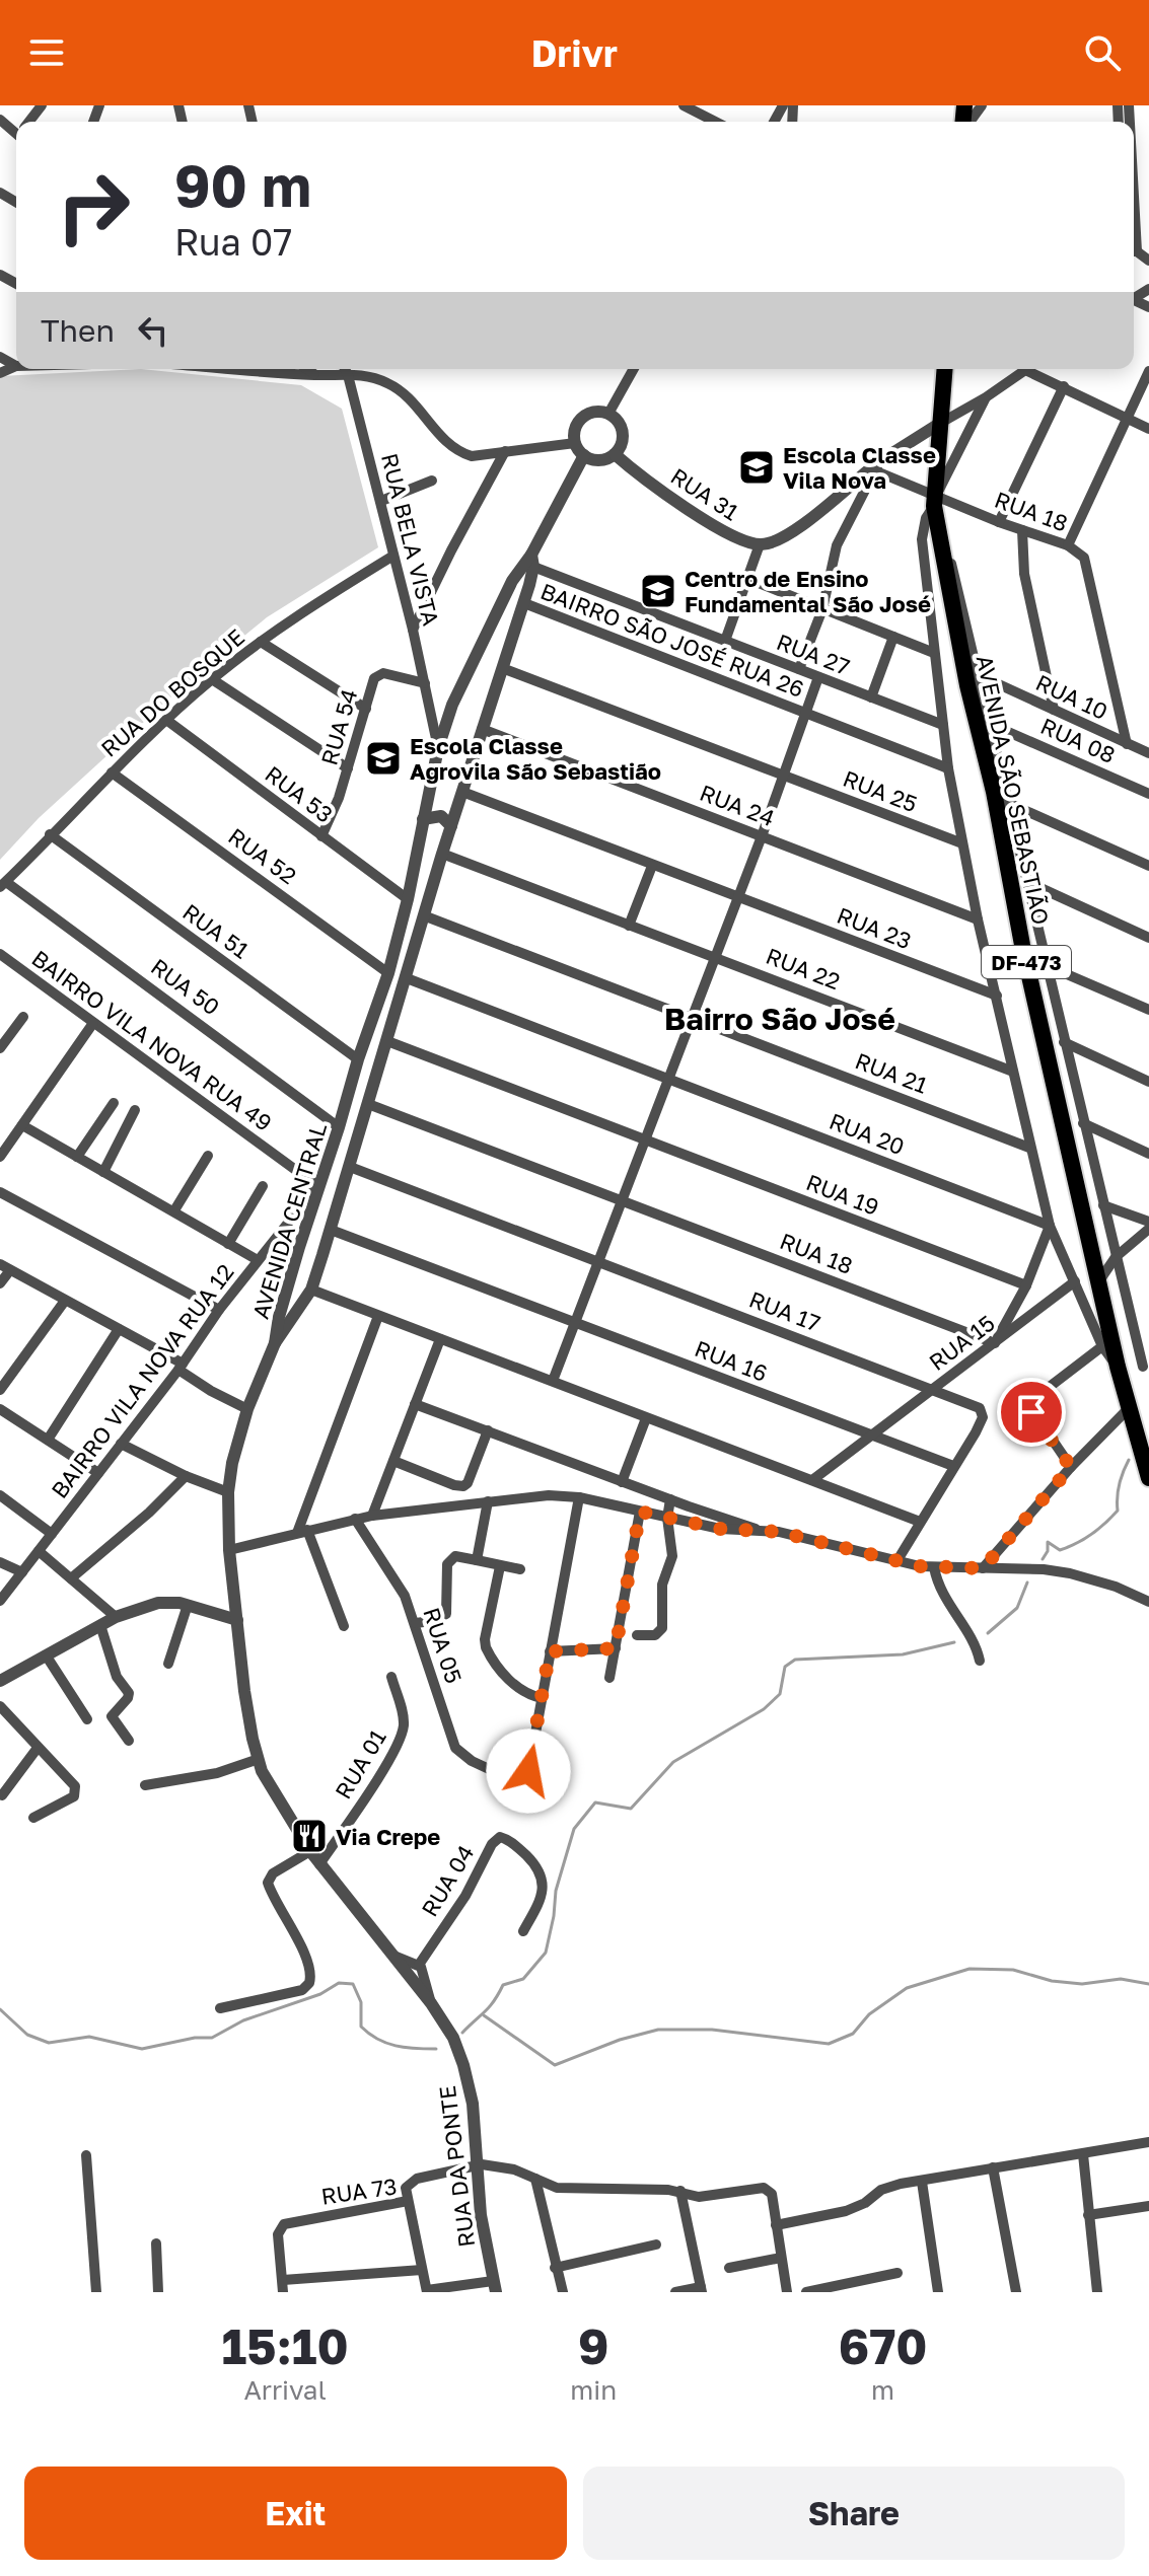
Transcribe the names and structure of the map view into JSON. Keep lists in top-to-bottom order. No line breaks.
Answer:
{"streets":{"main road":["AVENIDA SÃO SEBASTIÃO","DF-473"],"street":["RUA 31","RUA 18","RUA BELA VISTA","BAIRRO SÃO JOSÉ RUA 26","RUA 27","RUA DO BOSQUE","RUA 10","RUA 54","RUA 08","RUA 25","RUA 53","RUA 24","RUA 52","RUA 23","RUA 51","RUA 22","RUA 50","BAIRRO VILA NOVA RUA 49","RUA 21","RUA 20","RUA 19","AVENIDA CENTRAL","RUA 17","RUA 15","RUA 16","BAIRRO VILA NOVA RUA 12","RUA 05","RUA 01","RUA 04","RUA DA PONTE","RUA 73"]},"crossings":[["RUA 31","AVENIDA CENTRAL"],["RUA 18","RUA 10"],["RUA 18","AVENIDA SÃO SEBASTIÃO"],["RUA 18","AVENIDA CENTRAL"],["RUA 18","RUA 15"],["RUA BELA VISTA","RUA DO BOSQUE"],["RUA BELA VISTA","RUA 54"],["RUA BELA VISTA","AVENIDA CENTRAL"],["BAIRRO SÃO JOSÉ RUA 26","AVENIDA SÃO SEBASTIÃO"],["BAIRRO SÃO JOSÉ RUA 26","AVENIDA CENTRAL"],["RUA 27","AVENIDA SÃO SEBASTIÃO"],["RUA 27","AVENIDA CENTRAL"],["RUA DO BOSQUE","RUA 53"],["RUA DO BOSQUE","RUA 52"],["RUA DO BOSQUE","RUA 51"],["RUA DO BOSQUE","RUA 50"],["RUA 54","RUA 53"],["AVENIDA SÃO SEBASTIÃO","RUA 25"],["AVENIDA SÃO SEBASTIÃO","RUA 24"],["AVENIDA SÃO SEBASTIÃO","RUA 23"],["AVENIDA SÃO SEBASTIÃO","RUA 22"],["AVENIDA SÃO SEBASTIÃO","RUA 21"],["AVENIDA SÃO SEBASTIÃO","RUA 20"],["AVENIDA SÃO SEBASTIÃO","RUA 15"],["RUA 25","AVENIDA CENTRAL"],["RUA 53","AVENIDA CENTRAL"],["RUA 24","AVENIDA CENTRAL"],["RUA 52","AVENIDA CENTRAL"],["RUA 23","AVENIDA CENTRAL"],["RUA 51","AVENIDA CENTRAL"],["RUA 22","AVENIDA CENTRAL"],["RUA 50","AVENIDA CENTRAL"],["BAIRRO VILA NOVA RUA 49","AVENIDA CENTRAL"],["BAIRRO VILA NOVA RUA 49","BAIRRO VILA NOVA RUA 12"],["RUA 21","AVENIDA CENTRAL"],["RUA 20","AVENIDA CENTRAL"],["RUA 19","AVENIDA CENTRAL"],["AVENIDA CENTRAL","RUA 17"],["AVENIDA CENTRAL","RUA 16"],["AVENIDA CENTRAL","BAIRRO VILA NOVA RUA 12"],["RUA 17","RUA 15"],["RUA 17","RUA 16"],["RUA 15","RUA 16"],["RUA 01","RUA DA PONTE"]],"districts":["Bairro São José"],"places":{"school or university":["Escola Classe Vila Nova","Centro de Ensino Fundamental São José","Escola Classe Agrovila São Sebastião"],"restaurant":["Via Crepe"]},"page":{"header":"Drivr","turn":["90 m","Rua 07"],"then":"Then","eta":["15:10","Arrival","9","min","670","m"],"buttons":["Exit","Share"]}}
